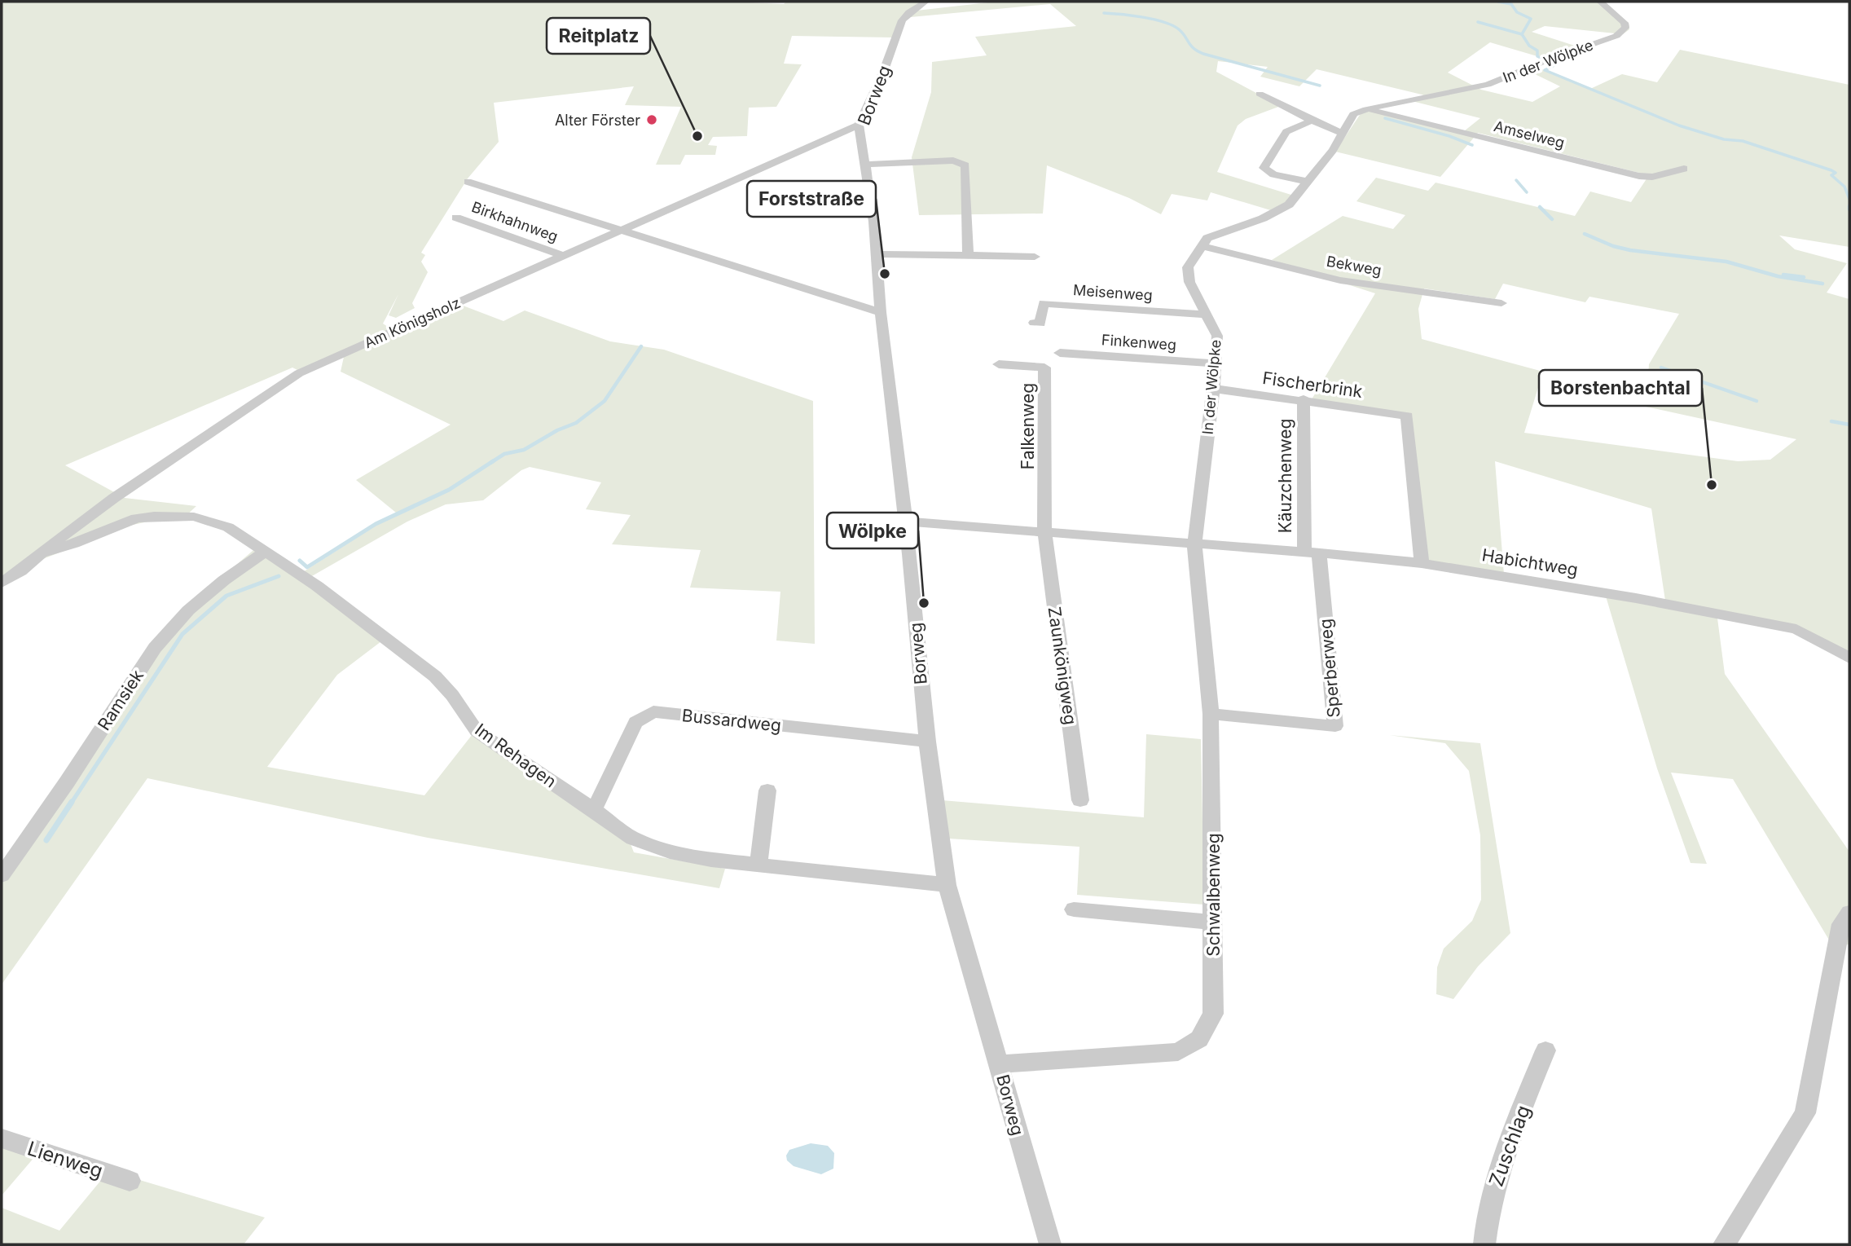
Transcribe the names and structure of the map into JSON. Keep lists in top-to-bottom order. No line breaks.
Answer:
{"streets":{"street":["In der Wölpke","Borweg","Amselweg","Birkhahnweg","Bekweg","Meisenweg","Am Königsholz","Finkenweg","Fischerbrink","Falkenweg","Käuzchenweg","Habichtweg","Zaunkönigweg","Sperberweg","Ramsiek","Bussardweg","Im Rehagen","Schwalbenweg","Zuschlag","Lienweg"]},"crossings":[["In der Wölpke","Amselweg"],["In der Wölpke","Bekweg"],["In der Wölpke","Meisenweg"],["In der Wölpke","Finkenweg"],["In der Wölpke","Fischerbrink"],["In der Wölpke","Habichtweg"],["In der Wölpke","Schwalbenweg"],["Borweg","Am Königsholz"],["Borweg","Bussardweg"],["Borweg","Im Rehagen"],["Borweg","Schwalbenweg"],["Birkhahnweg","Am Königsholz"],["Am Königsholz","Im Rehagen"],["Fischerbrink","Käuzchenweg"],["Fischerbrink","Habichtweg"],["Falkenweg","Zaunkönigweg"],["Käuzchenweg","Habichtweg"],["Käuzchenweg","Sperberweg"],["Habichtweg","Sperberweg"],["Habichtweg","Schwalbenweg"],["Sperberweg","Schwalbenweg"],["Ramsiek","Im Rehagen"],["Bussardweg","Im Rehagen"]],"places":["Alter Förster","Reitplatz","Forststraße","Borstenbachtal","Wölpke"]}
